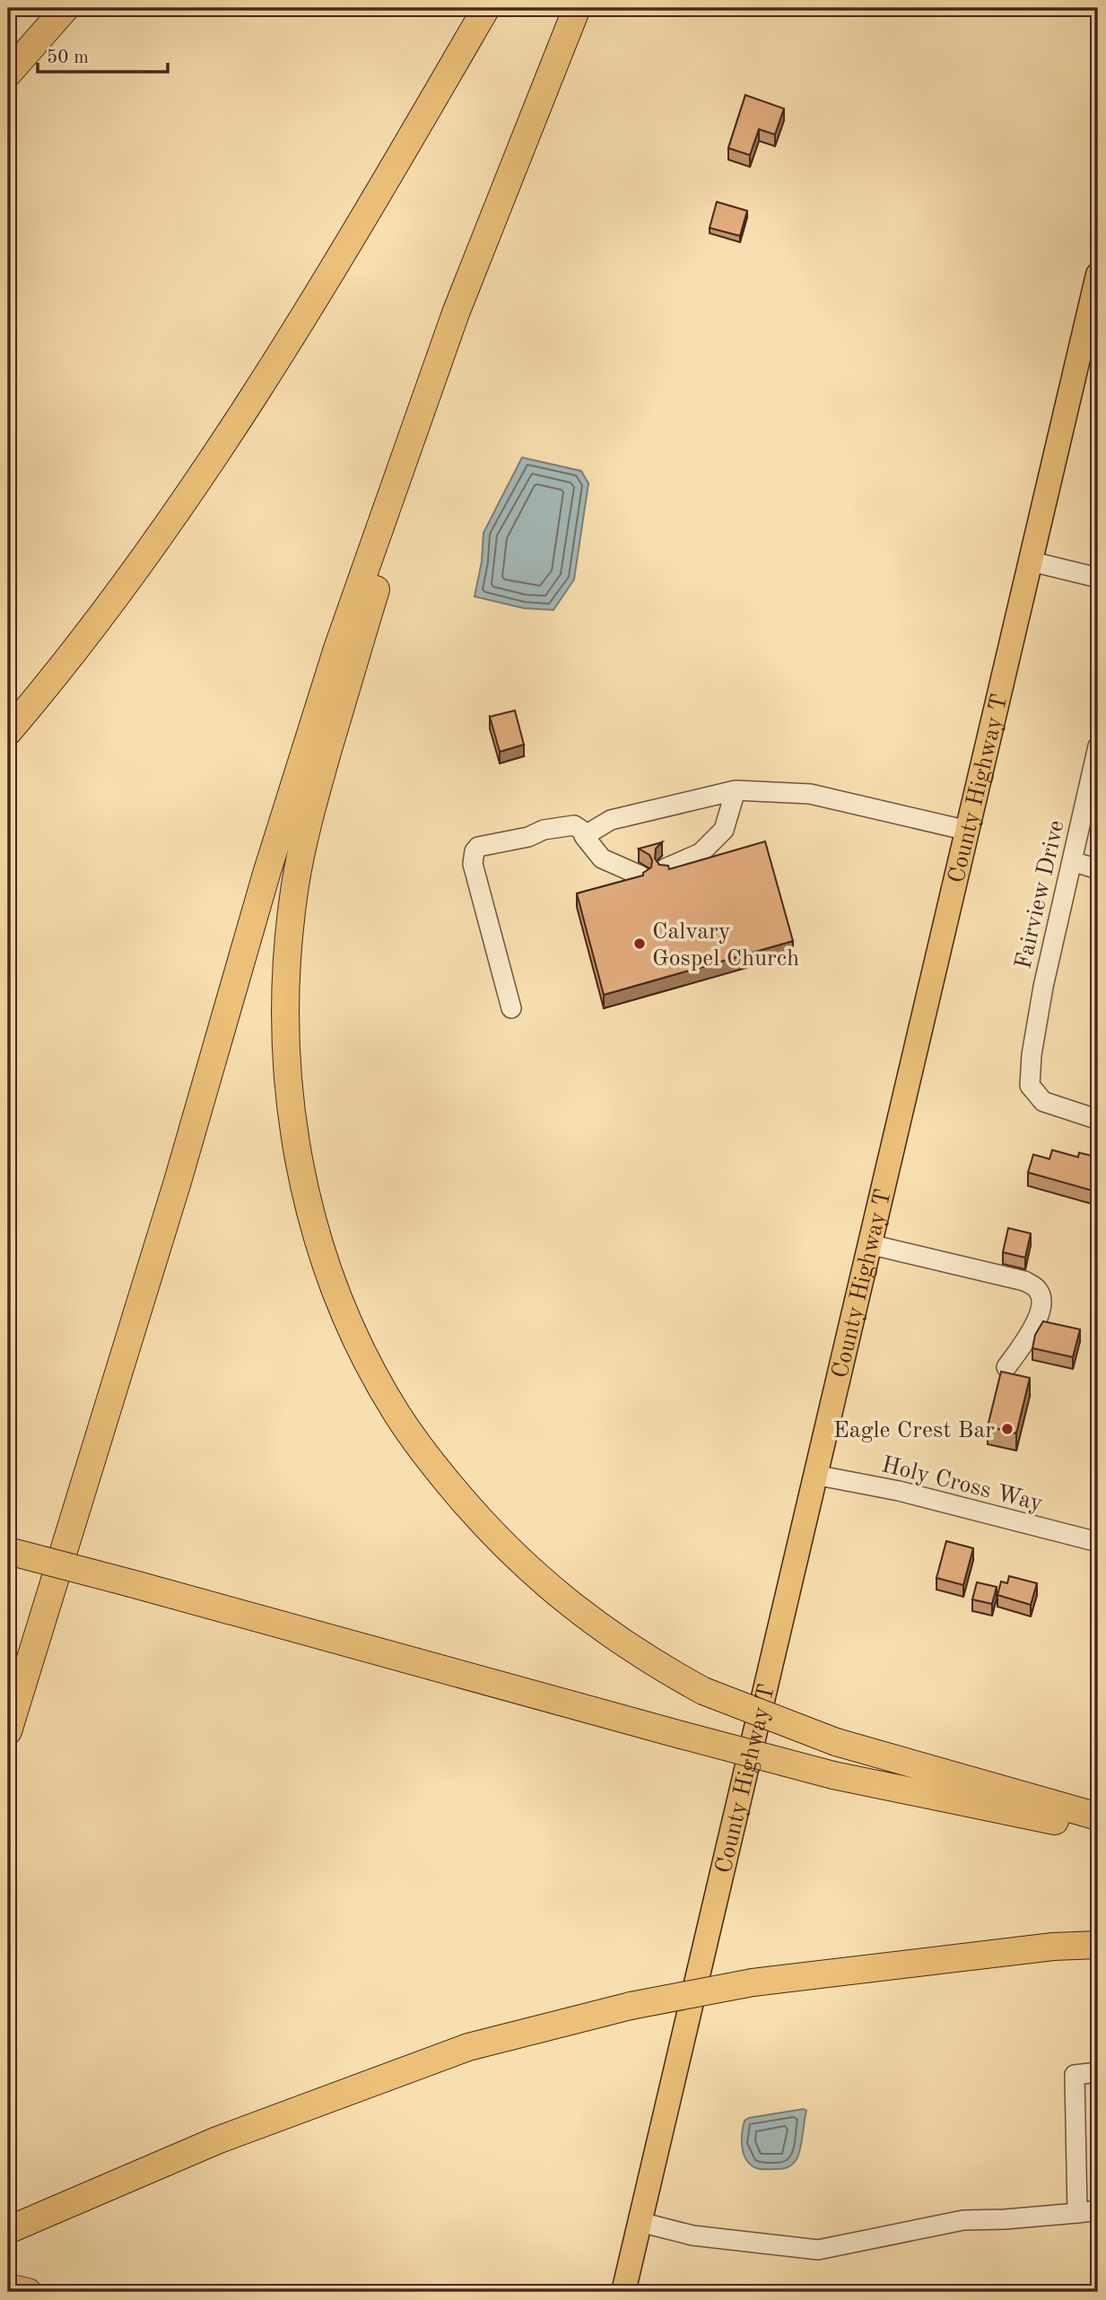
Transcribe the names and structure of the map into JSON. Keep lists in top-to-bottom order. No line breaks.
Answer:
{"streets":{"main road":["County Highway T"],"street":["Fairview Drive","Holy Cross Way"]},"crossings":[["County Highway T","Holy Cross Way"]],"places":["Calvary Gospel Church","Eagle Crest Bar"],"scale_bar":"50 m"}
